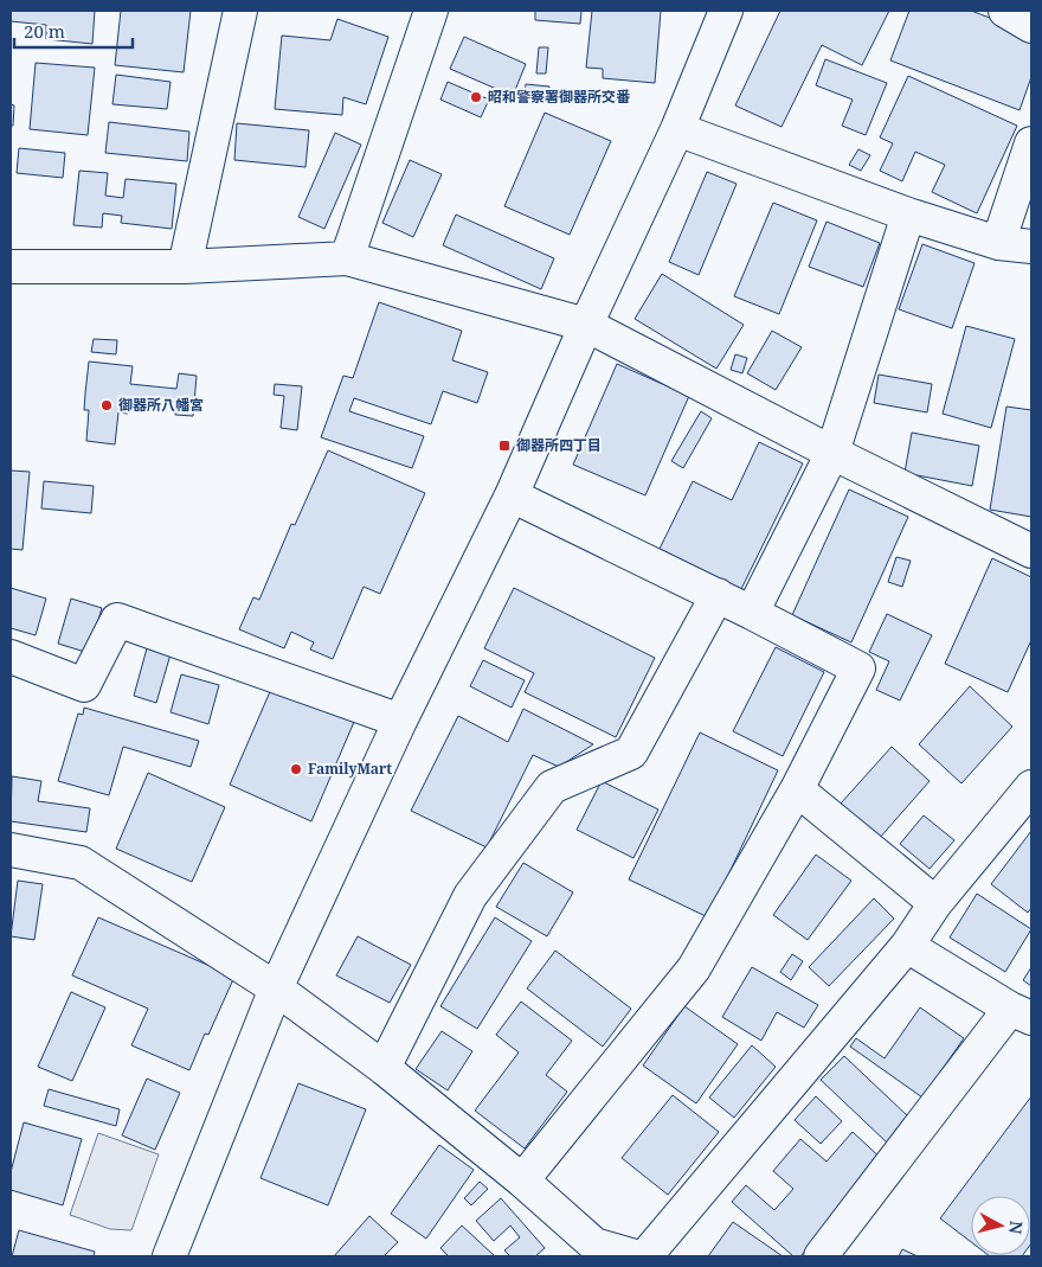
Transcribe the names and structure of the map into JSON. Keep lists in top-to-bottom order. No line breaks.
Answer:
{"places":{"other":["昭和警察署御器所交番","御器所八幡宮","FamilyMart"],"transit":["御器所四丁目"]},"scale_bar":"20 m","north":"right"}
